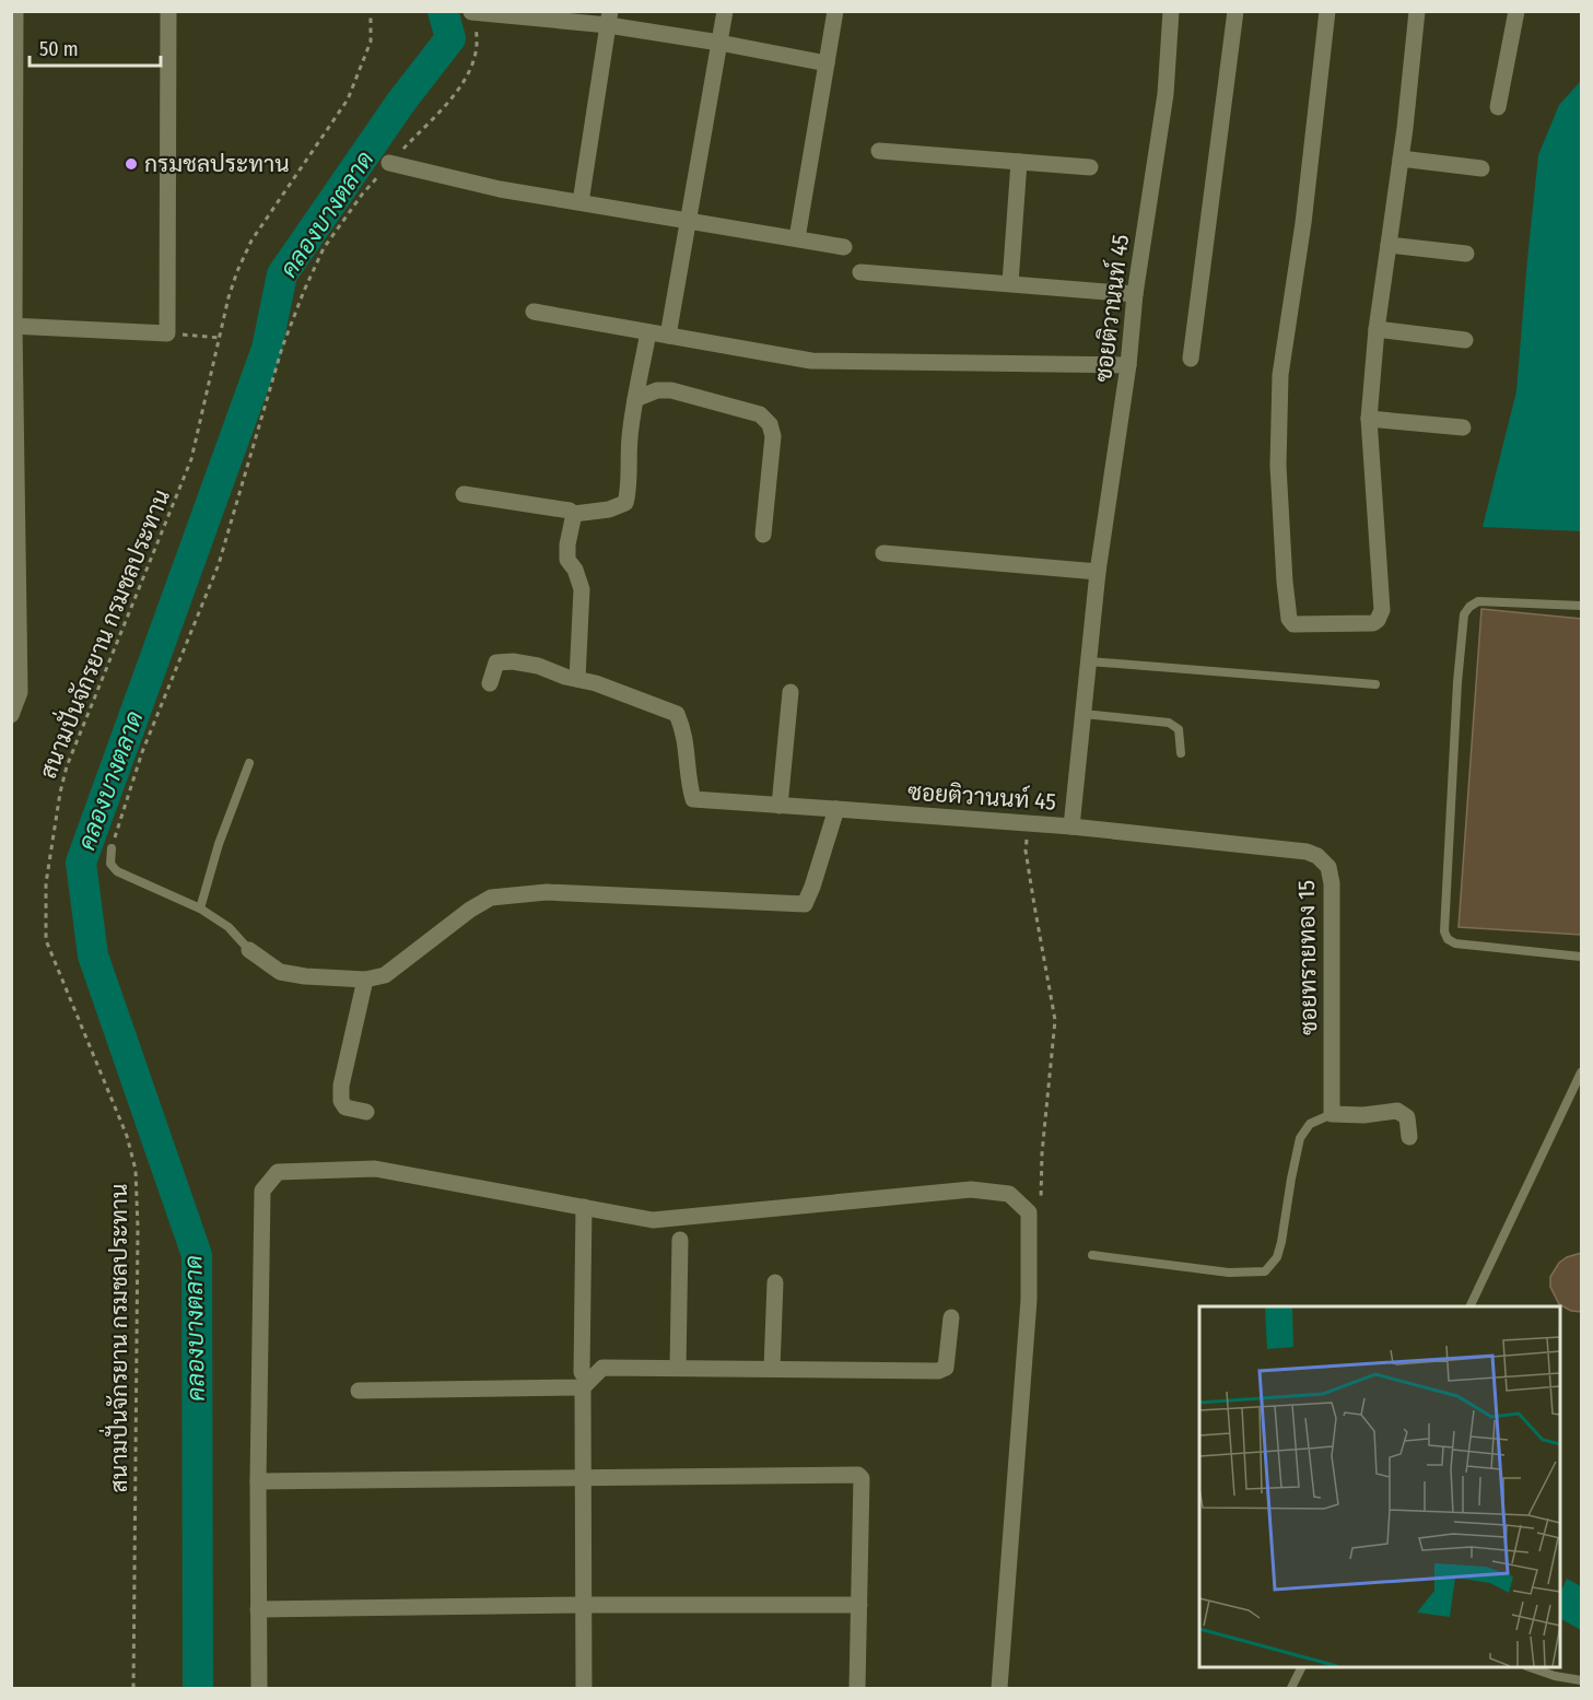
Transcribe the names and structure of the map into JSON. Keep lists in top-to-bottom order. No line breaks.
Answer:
{"streets":{"street":["ซอยติวานนท์ 45","ซอยทรายทอง 15"],"path":["สนามปั่นจักรยาน กรมชลประทาน"]},"crossings":[["ซอยติวานนท์ 45","ซอยทรายทอง 15"]],"water":["คลองบางตลาด"],"places":["กรมชลประทาน"],"scale_bar":"50 m"}
